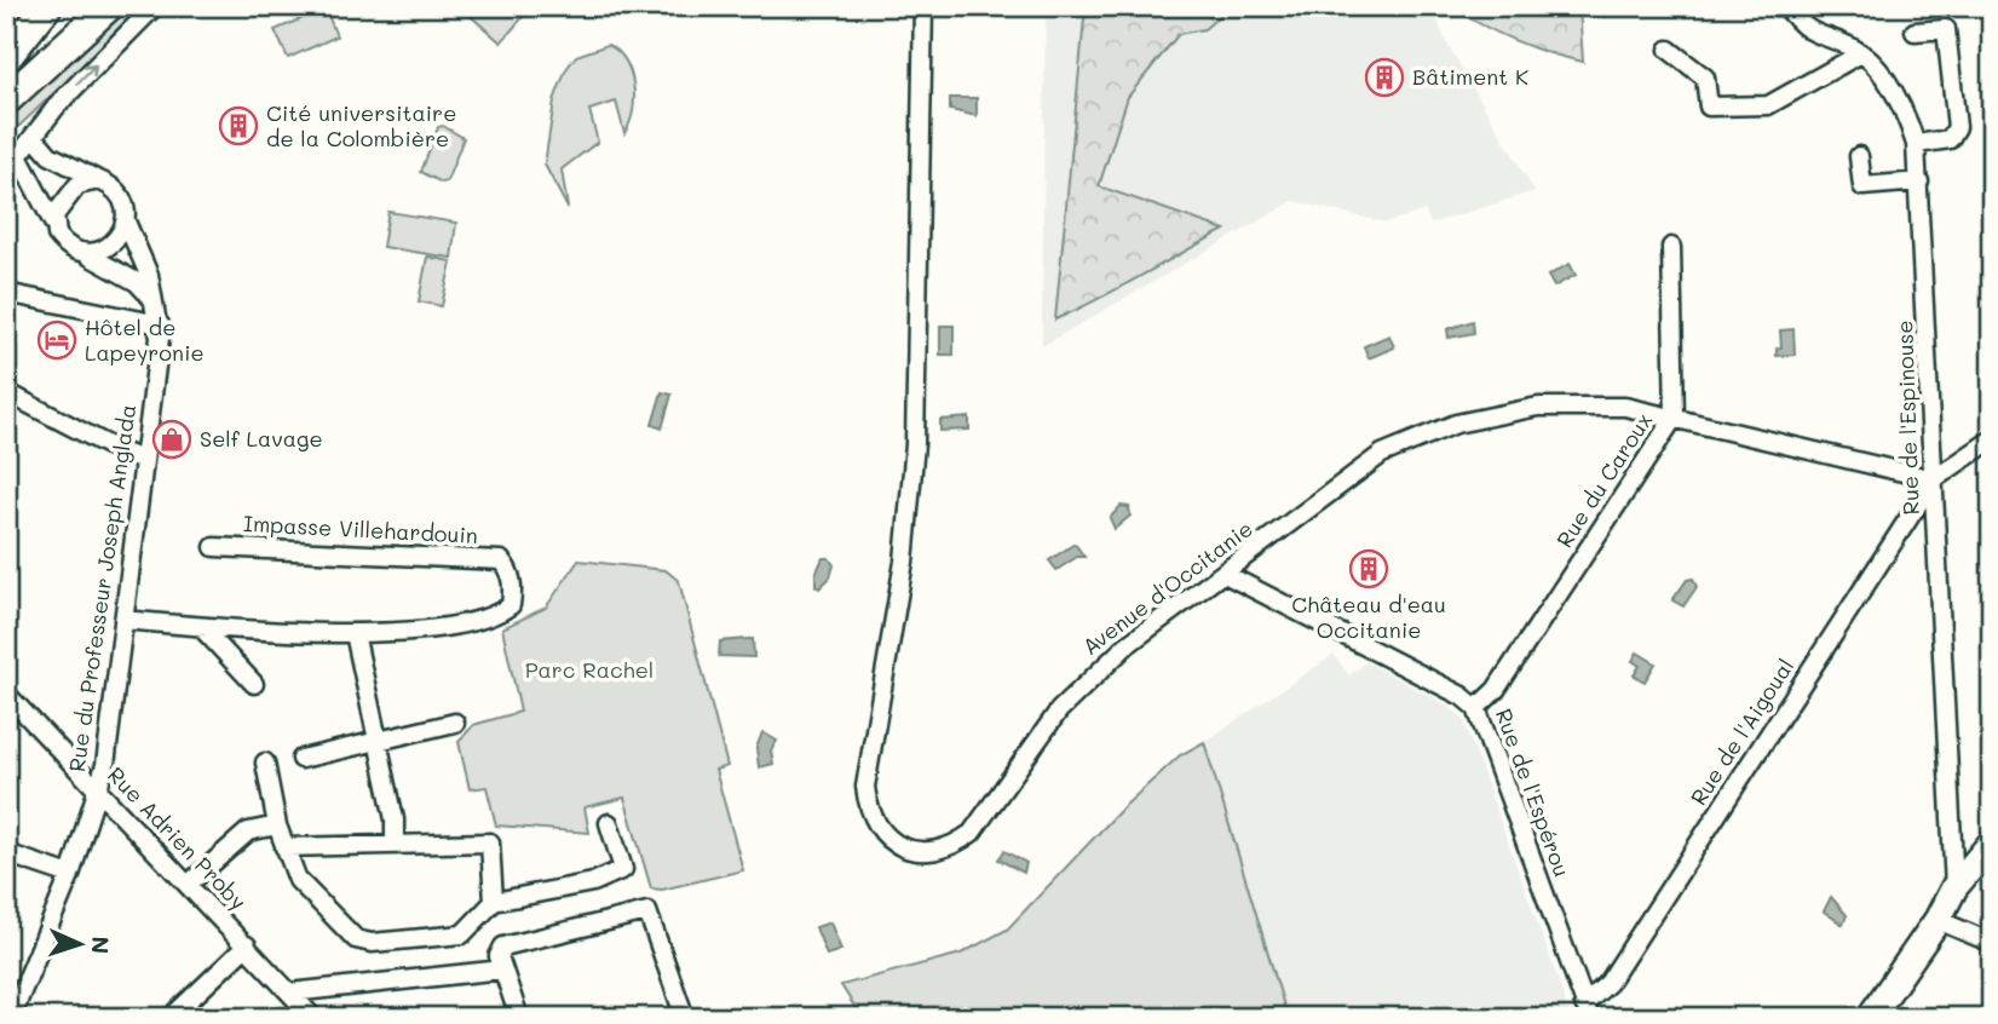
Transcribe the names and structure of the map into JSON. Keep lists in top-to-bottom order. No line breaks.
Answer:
{"streets":{"street":["Rue de l'Espinouse","Rue du Caroux","Impasse Villehardouin","Rue du Professeur Joseph Anglada","Avenue d'Occitanie","Rue de l'Aigoual","Rue de l'Espérou","Rue Adrien Proby"]},"crossings":[["Rue de l'Espinouse","Avenue d'Occitanie"],["Rue de l'Espinouse","Rue de l'Aigoual"],["Rue du Caroux","Avenue d'Occitanie"],["Rue du Caroux","Rue de l'Espérou"],["Impasse Villehardouin","Rue du Professeur Joseph Anglada"],["Rue du Professeur Joseph Anglada","Rue Adrien Proby"],["Avenue d'Occitanie","Rue de l'Aigoual"],["Avenue d'Occitanie","Rue de l'Espérou"],["Rue de l'Aigoual","Rue de l'Espérou"]],"parks":["Parc Rachel"],"places":{"building":["Bâtiment K","Cité universitaire de la Colombière","Château d'eau Occitanie"],"hotel":["Hôtel de Lapeyronie"],"shop":["Self Lavage"]},"north":"right"}
